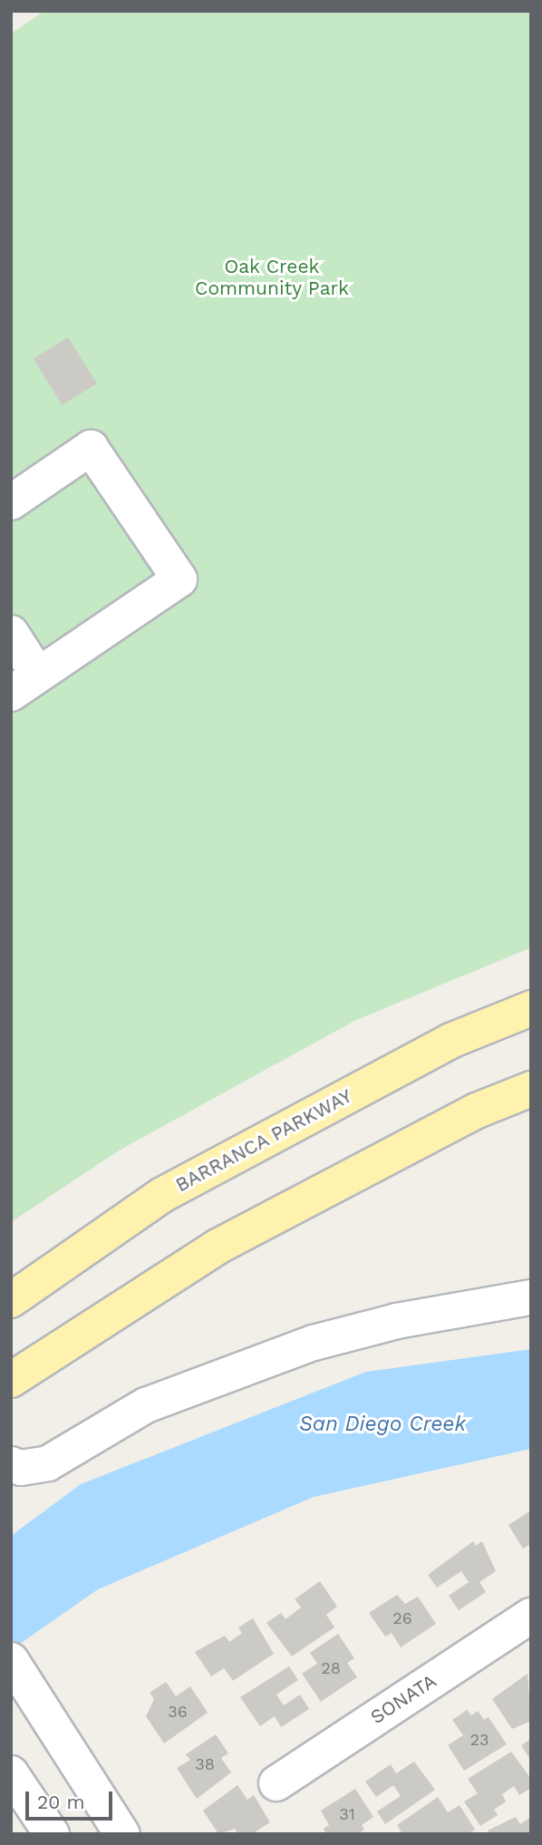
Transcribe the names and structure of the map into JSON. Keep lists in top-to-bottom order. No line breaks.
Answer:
{"streets":{"main road":["BARRANCA PARKWAY"],"street":["SONATA"]},"water":["San Diego Creek"],"parks":["Oak Creek Community Park"],"house_numbers":["26","28","36","23","38","31"],"scale_bar":"20 m"}
